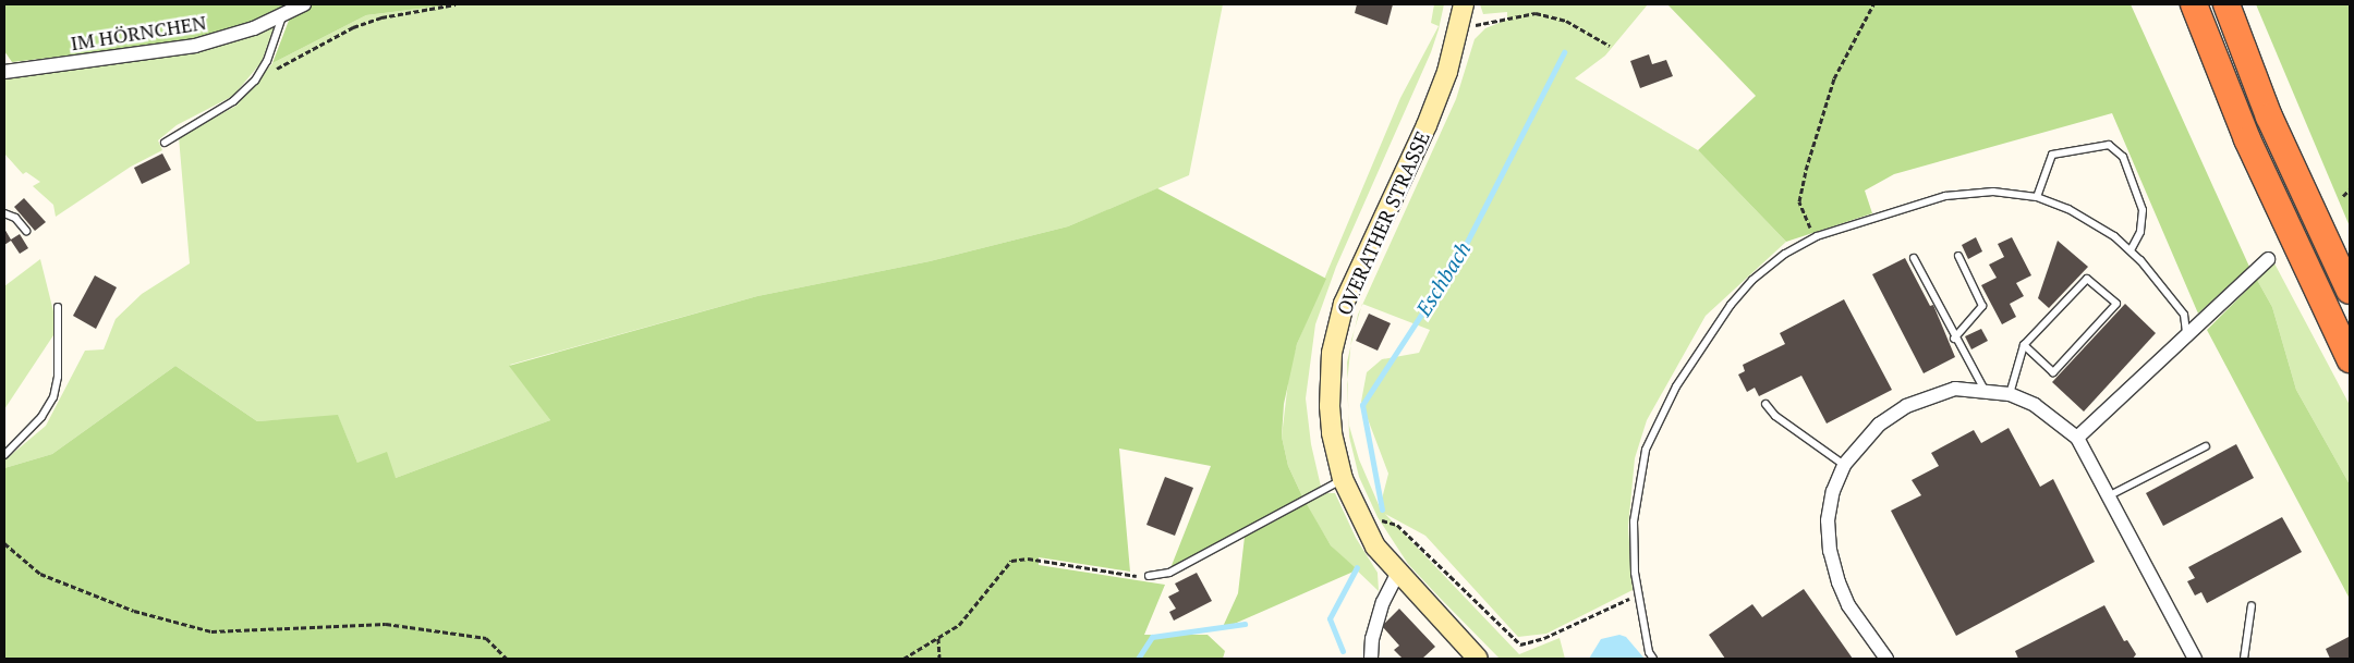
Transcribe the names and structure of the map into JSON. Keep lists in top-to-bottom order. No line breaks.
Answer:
{"streets":{"main road":["OVERATHER STRASSE"],"street":["IM HÖRNCHEN"]},"water":["Eschbach"]}
